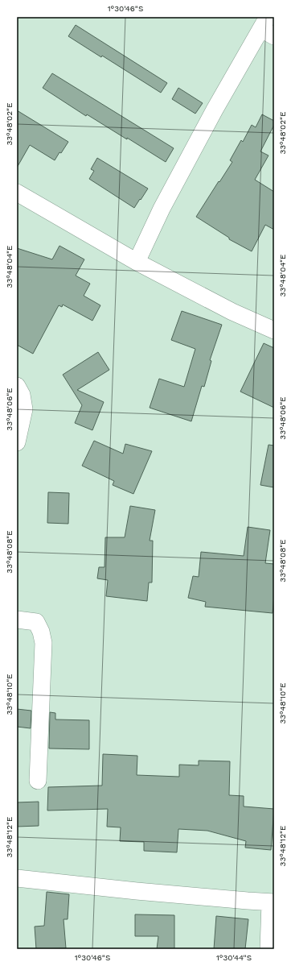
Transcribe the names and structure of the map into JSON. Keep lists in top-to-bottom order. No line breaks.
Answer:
{"coordinates":["1°30'46\"S","33°48'02\"E","33°48'04\"E","33°48'06\"E","33°48'08\"E","33°48'10\"E","33°48'12\"E","1°30'44\"S"]}
